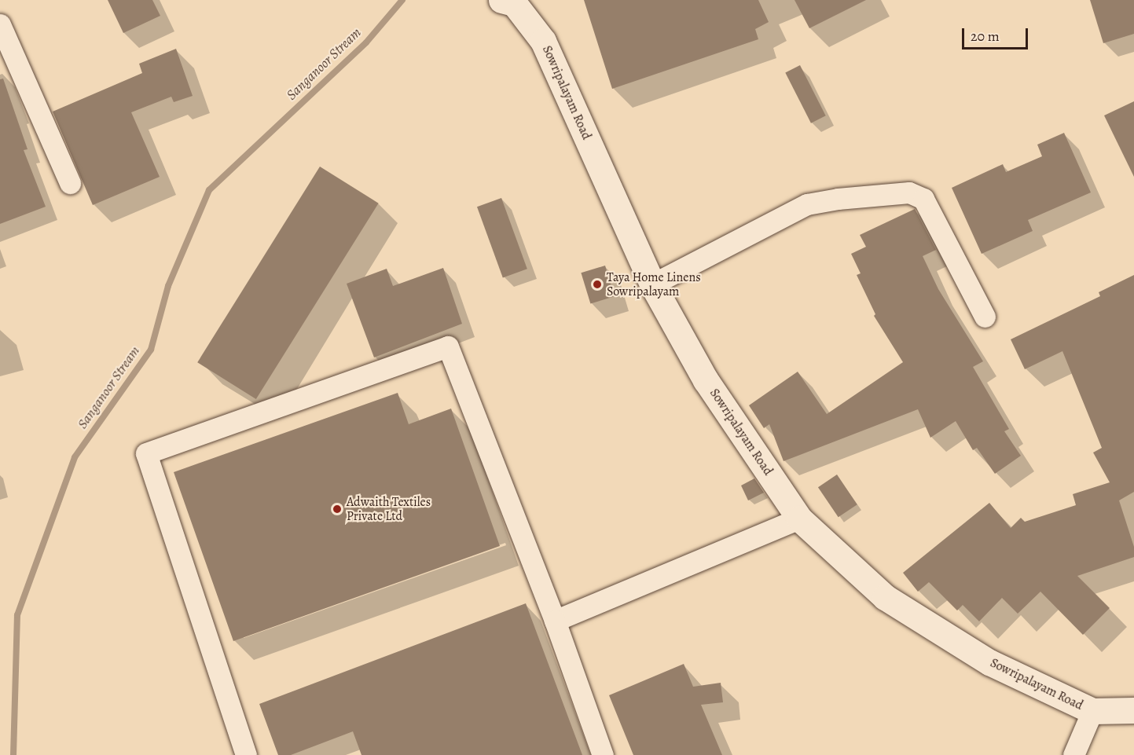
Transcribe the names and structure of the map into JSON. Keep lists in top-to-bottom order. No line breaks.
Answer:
{"streets":{"street":["Sowripalayam Road"]},"water":["Sanganoor Stream"],"places":["Taya Home Linens Sowripalayam","Adwaith Textiles Private Ltd"],"scale_bar":"20 m"}
